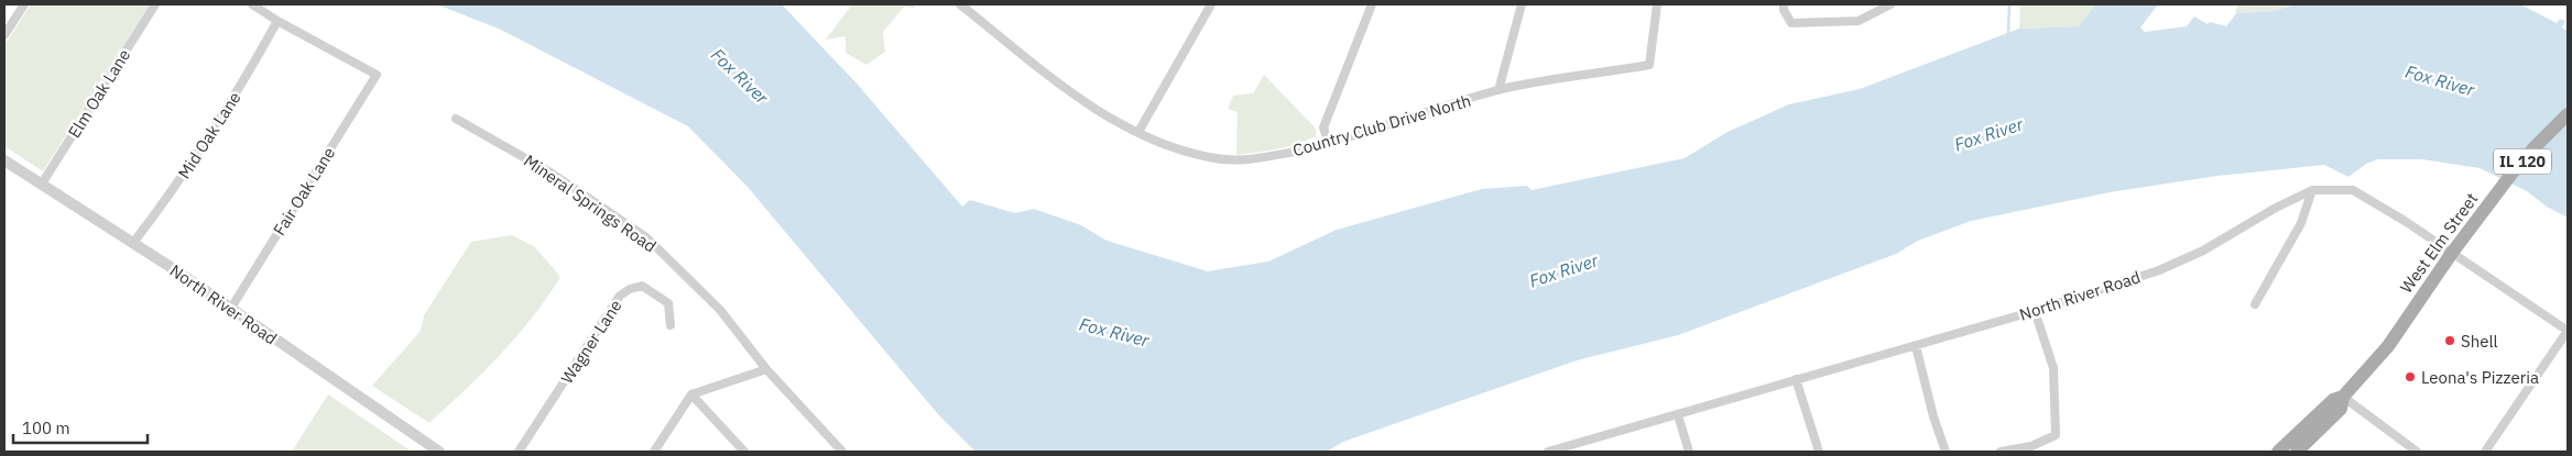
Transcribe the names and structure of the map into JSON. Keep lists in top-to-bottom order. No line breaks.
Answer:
{"streets":{"main road":["IL 120","West Elm Street"],"street":["Elm Oak Lane","Country Club Drive North","Mid Oak Lane","Fair Oak Lane","Mineral Springs Road","North River Road","Wagner Lane"]},"crossings":[["Elm Oak Lane","North River Road"],["Mid Oak Lane","Fair Oak Lane"],["Mid Oak Lane","North River Road"],["Fair Oak Lane","North River Road"],["West Elm Street","North River Road"]],"water":["Fox River"],"places":["Shell","Leona's Pizzeria"],"scale_bar":"100 m"}
